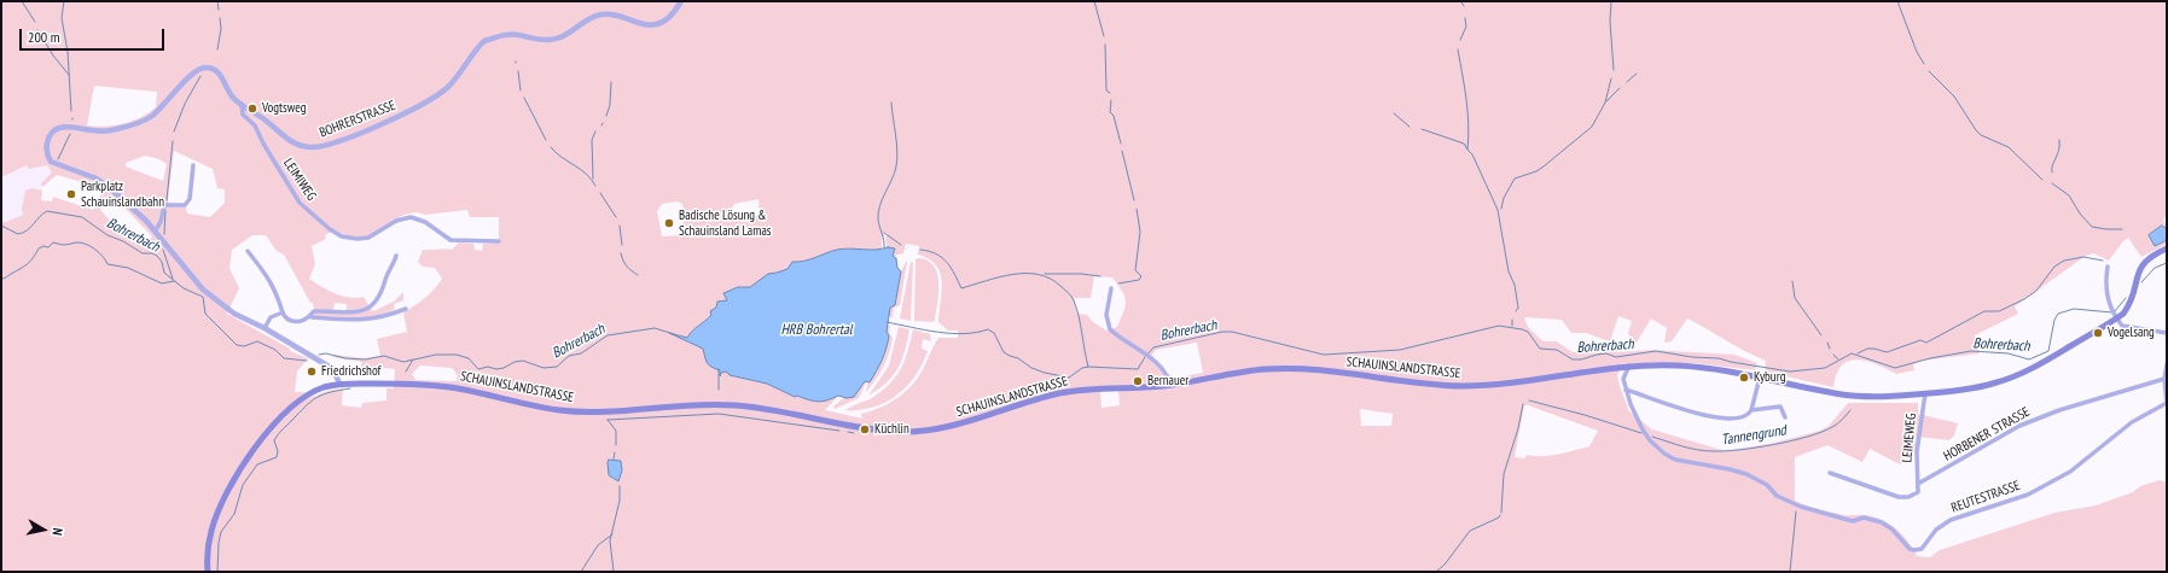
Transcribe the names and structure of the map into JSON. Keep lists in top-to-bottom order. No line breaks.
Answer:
{"streets":{"main road":["SCHAUINSLANDSTRASSE"],"street":["BOHRERSTRASSE","LEIMIWEG","HORBENER STRASSE","LEIMEWEG","REUTESTRASSE"]},"crossings":[["BOHRERSTRASSE","LEIMIWEG"],["BOHRERSTRASSE","SCHAUINSLANDSTRASSE"],["SCHAUINSLANDSTRASSE","LEIMEWEG"],["SCHAUINSLANDSTRASSE","REUTESTRASSE"],["HORBENER STRASSE","LEIMEWEG"]],"water":["Bohrerbach","HRB Bohrertal","Tannengrund"],"places":["Vogtsweg","Parkplatz Schauinslandbahn","Badische Lösung & Schauinsland Lamas","Vogelsang","Friedrichshof","Kyburg","Bernauer","Küchlin"],"scale_bar":"200 m","north":"right"}
